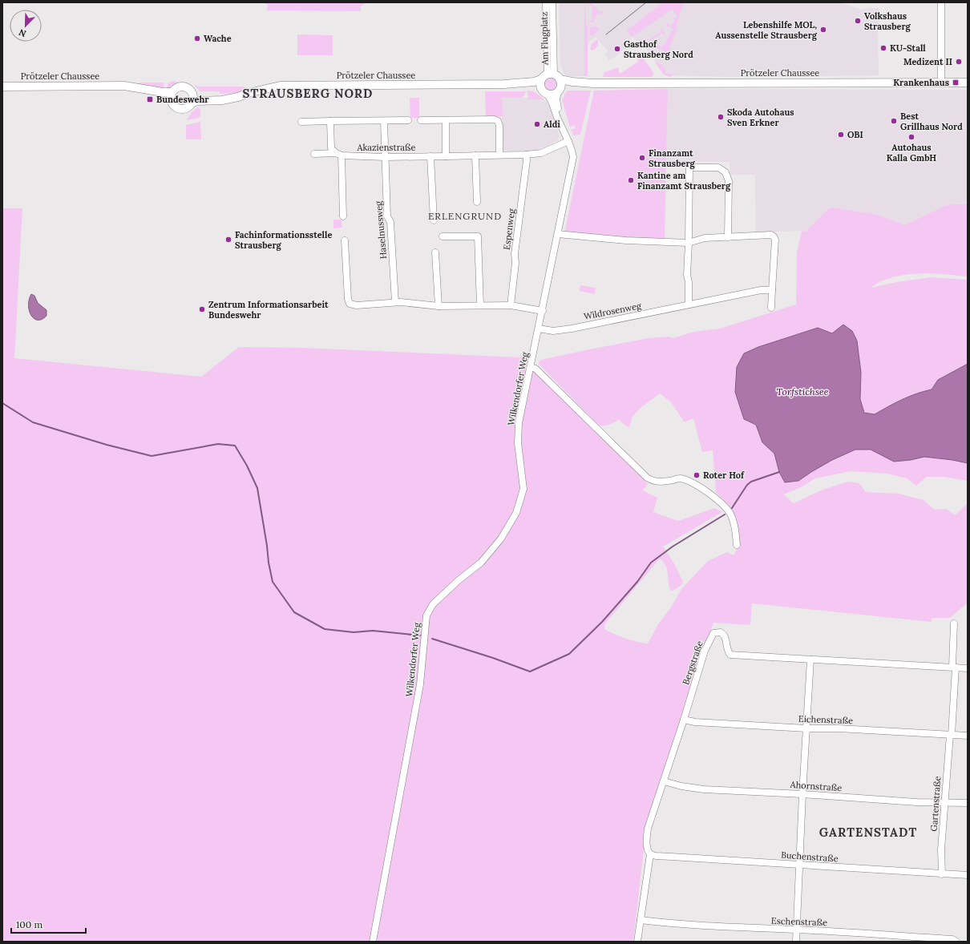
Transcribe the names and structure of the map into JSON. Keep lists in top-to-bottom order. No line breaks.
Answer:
{"streets":{"main road":["Prötzeler Chaussee"],"street":["Am Flugplatz","Akazienstraße","Espenweg","Haselnussweg","Wildrosenweg","Wilkendorfer Weg","Bergstraße","Eichenstraße","Ahornstraße","Gartenstraße","Buchenstraße","Eschenstraße"]},"crossings":[["Am Flugplatz","Prötzeler Chaussee"],["Am Flugplatz","Wilkendorfer Weg"],["Prötzeler Chaussee","Wilkendorfer Weg"],["Akazienstraße","Espenweg"],["Akazienstraße","Haselnussweg"],["Akazienstraße","Wilkendorfer Weg"],["Wildrosenweg","Wilkendorfer Weg"],["Bergstraße","Eichenstraße"],["Bergstraße","Ahornstraße"],["Bergstraße","Gartenstraße"],["Bergstraße","Buchenstraße"],["Bergstraße","Eschenstraße"],["Eichenstraße","Gartenstraße"],["Ahornstraße","Gartenstraße"],["Gartenstraße","Buchenstraße"]],"districts":["STRAUSBERG NORD","ERLENGRUND","GARTENSTADT"],"water":["Torfstichsee"],"places":{"other":["Volkshaus Strausberg","Lebenshilfe MOL, Aussenstelle Strausberg","Wache","KU-Stall","Gasthof Strausberg Nord","Medizent II","Skoda Autohaus Sven Erkner","Best Grillhaus Nord","Aldi","OBI","Autohaus Kalla GmbH","Finanzamt Strausberg","Kantine am Finanzamt Strausberg","Fachinformationsstelle Strausberg","Zentrum Informationsarbeit Bundeswehr","Roter Hof"],"transit":["Krankenhaus","Bundeswehr"]},"scale_bar":"100 m","north":"bottom left"}
